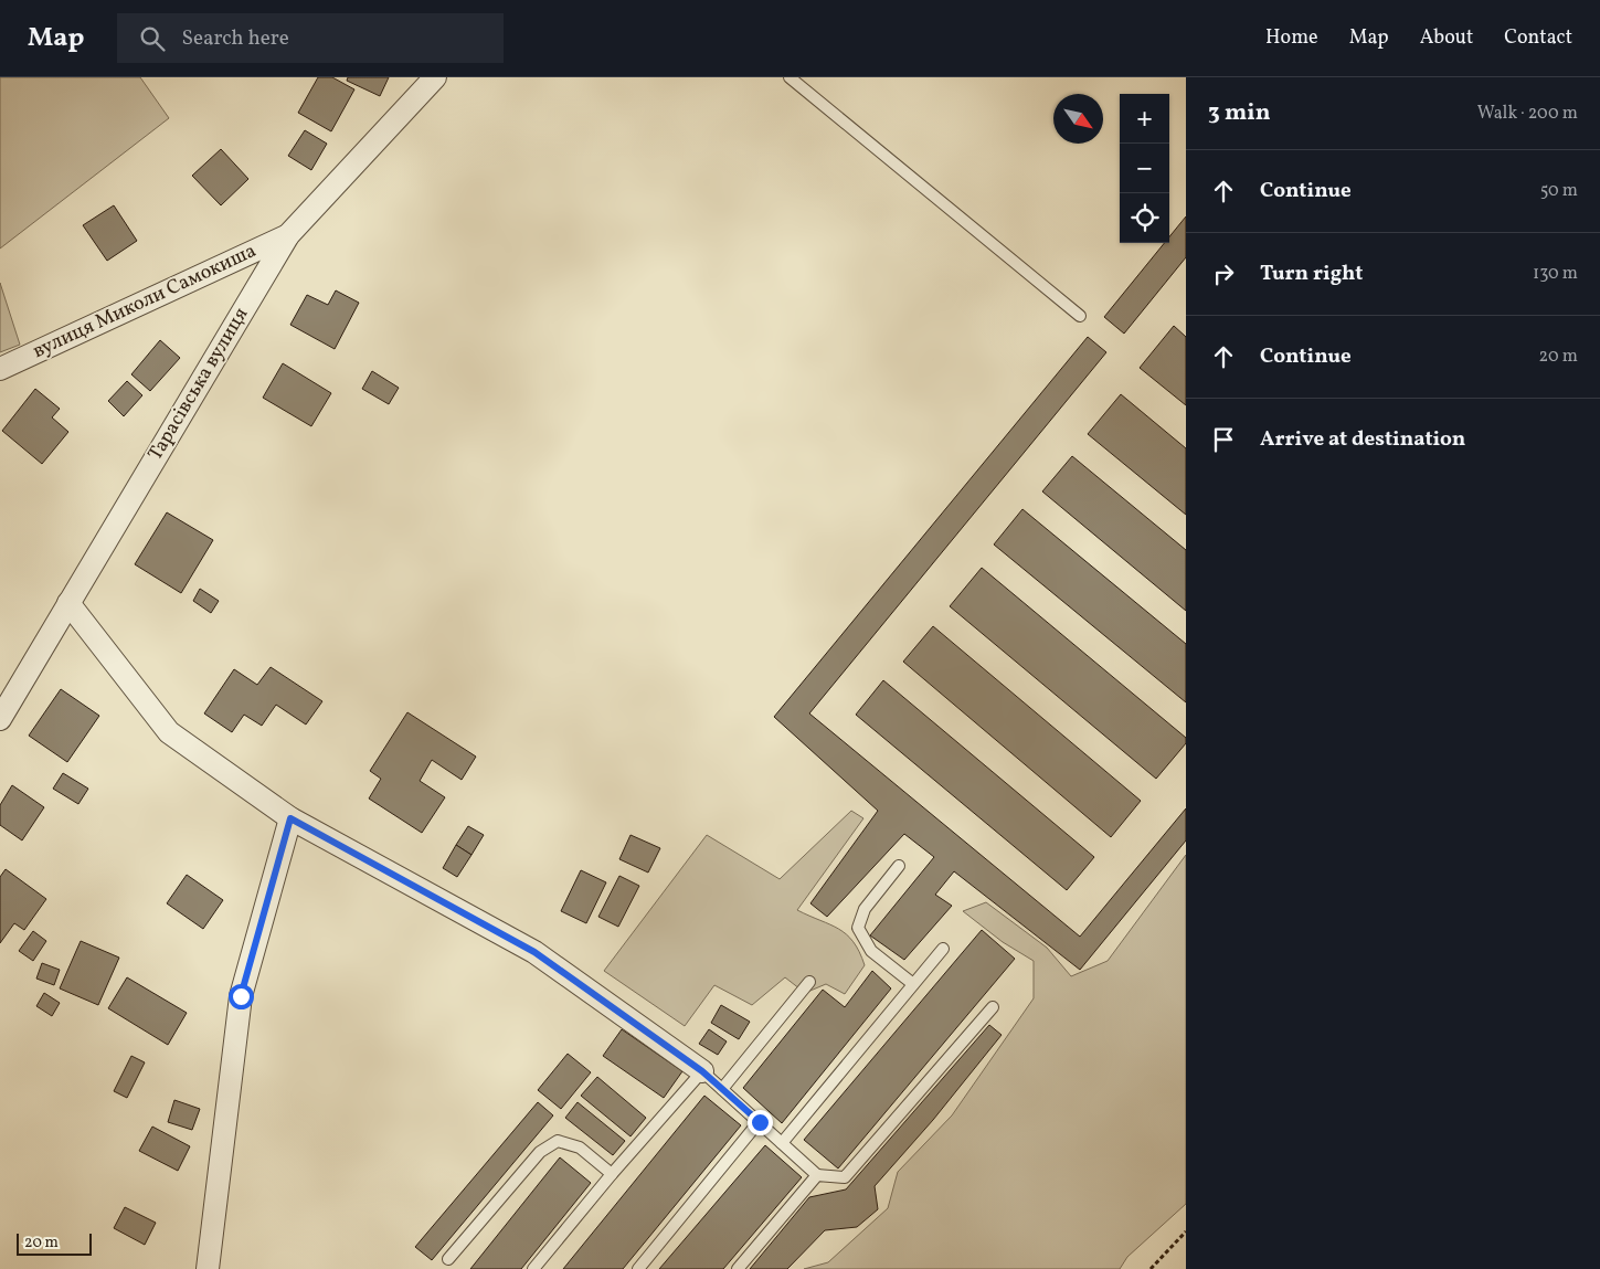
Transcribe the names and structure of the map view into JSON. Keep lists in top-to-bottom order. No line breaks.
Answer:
{"streets":{"street":["вулиця Миколи Самокиша","Тарасівська вулиця"]},"crossings":[["вулиця Миколи Самокиша","Тарасівська вулиця"]],"scale_bar":"20 m","north":"bottom right","page":{"header":"Map","search":"Search here","nav":["Home","Map","About","Contact"],"heading":["3 min","Walk · 200 m"],"map_buttons":["+","−"],"list":[["Continue","50 m"],["Turn right","130 m"],["Continue","20 m"],"Arrive at destination"],"scale":"20 m"}}
